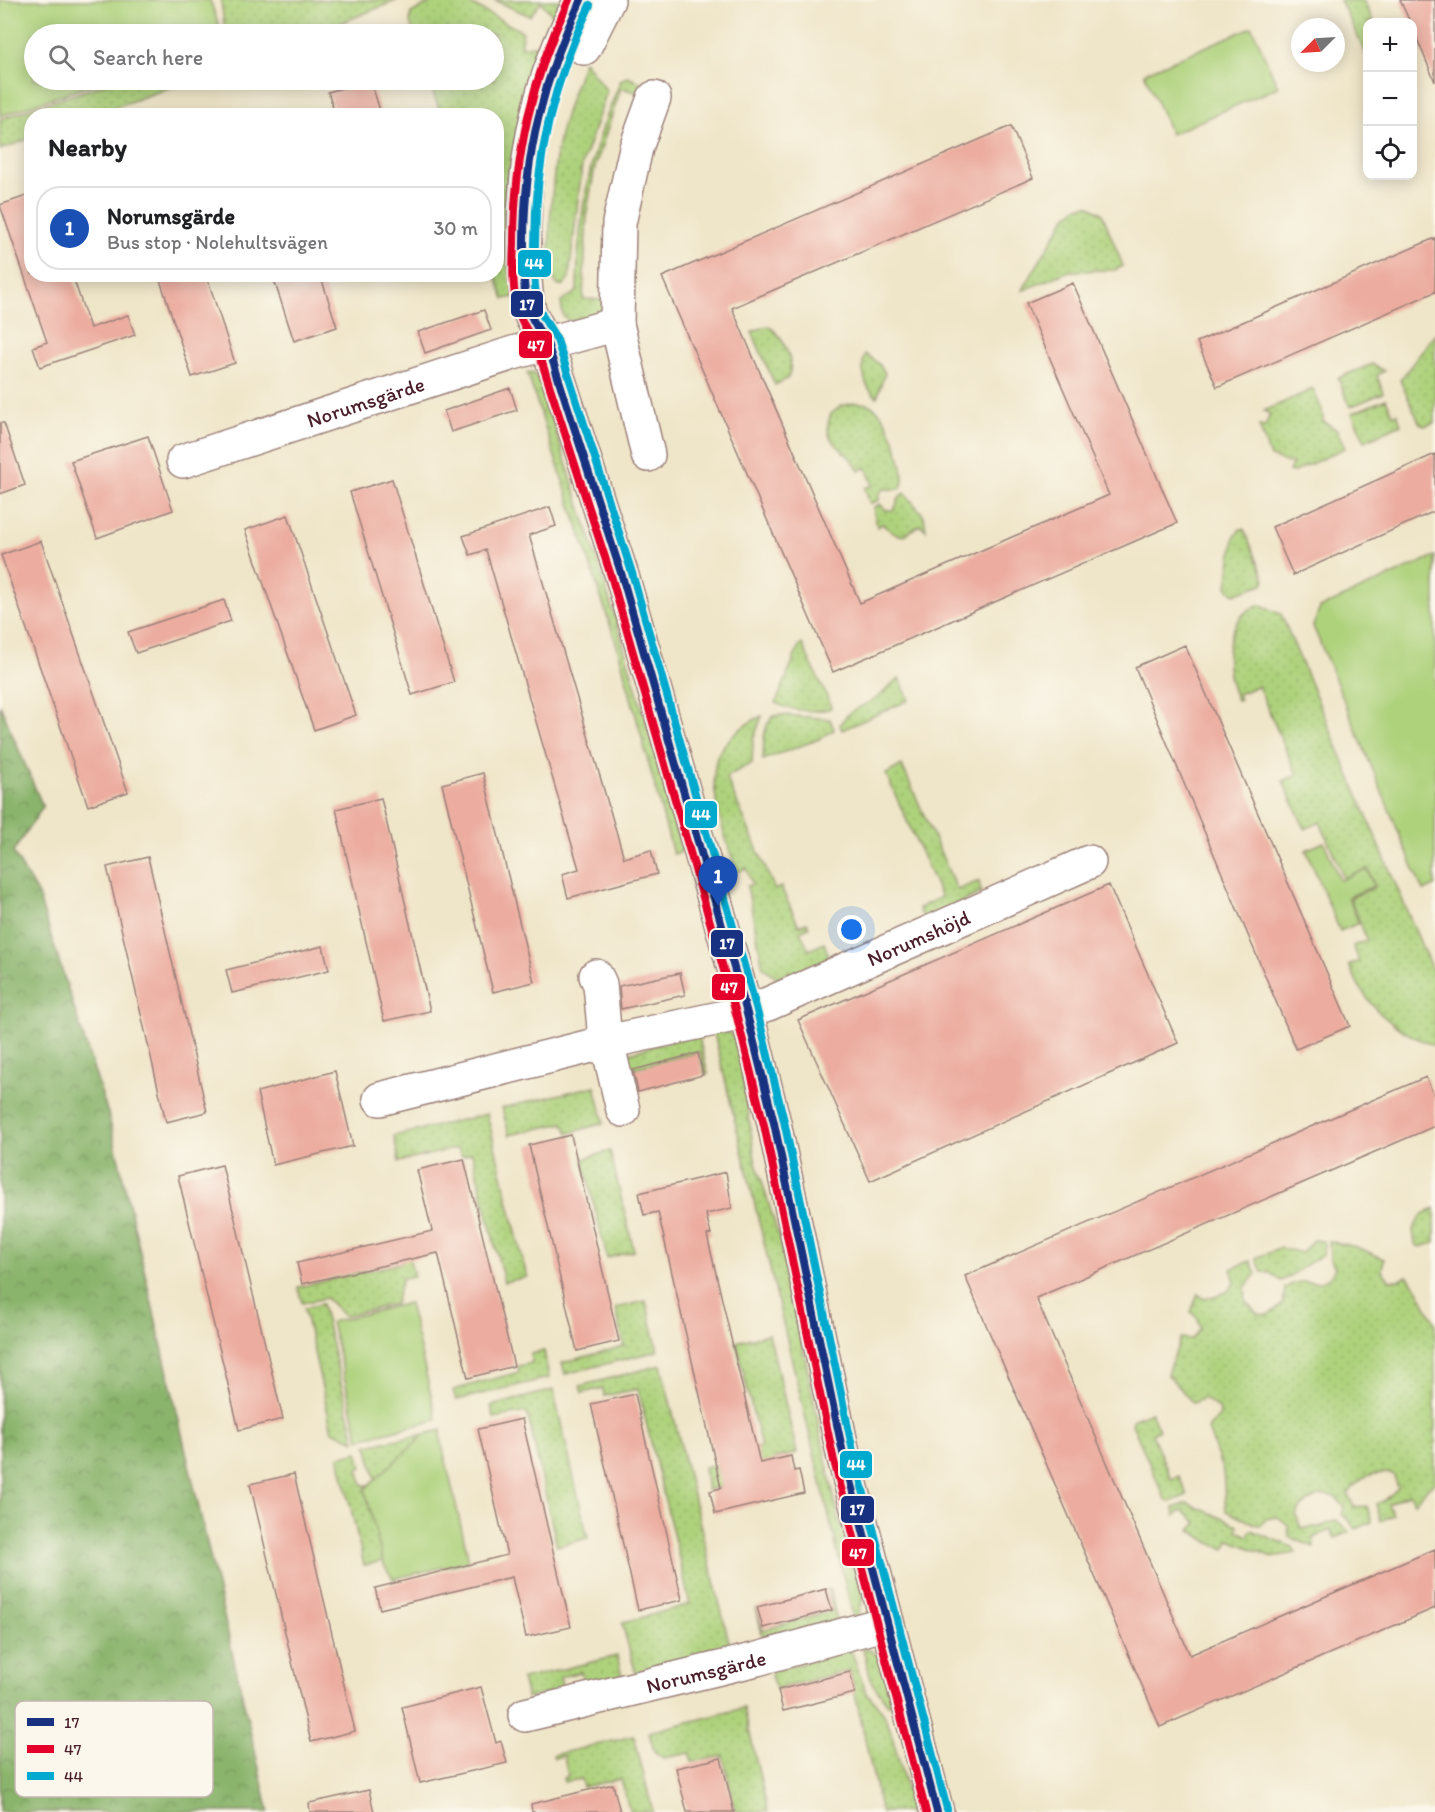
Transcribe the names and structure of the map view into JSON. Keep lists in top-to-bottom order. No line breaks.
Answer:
{"streets":{"street":["Norumsgärde","Norumshöjd"]},"lines":["transit line 17","transit line 47","transit line 44"],"legend":["17","47","44"],"north":"bottom left","page":{"map_buttons":["+","−"],"search":"Search here","heading":"Nearby","list":[{"mark":"1","name":"Norumsgärde","note":"Bus stop · Nolehultsvägen","value":"30 m"}],"pins":"1"}}
